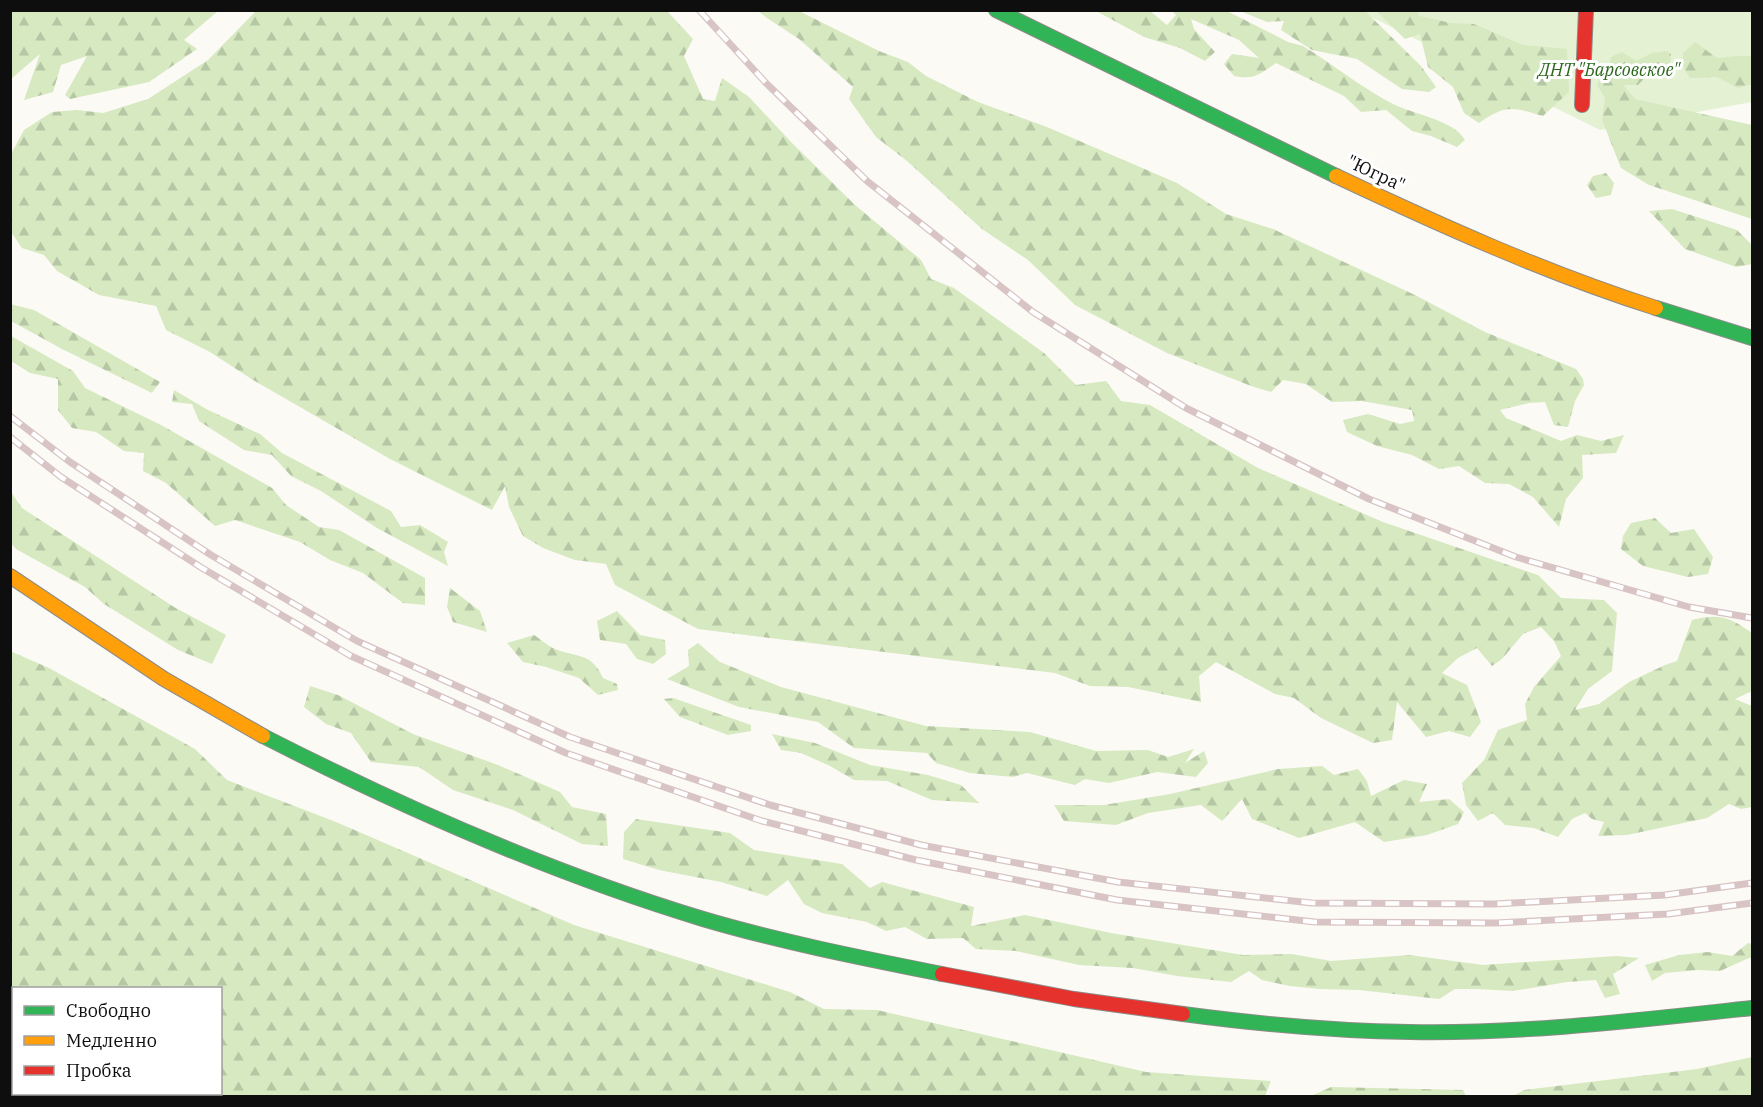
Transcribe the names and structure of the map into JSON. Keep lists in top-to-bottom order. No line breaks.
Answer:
{"streets":{"main road":["\"Югра\""]},"parks":["ДНТ \"Барсовское\""],"legend":["Свободно","Медленно","Пробка"]}
